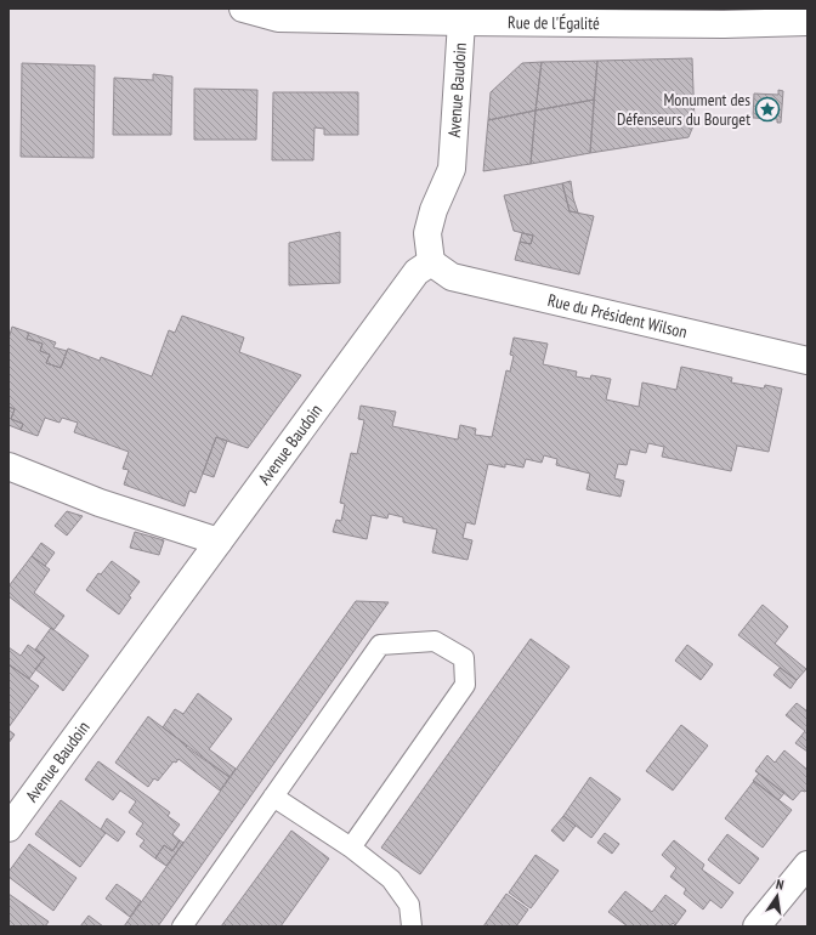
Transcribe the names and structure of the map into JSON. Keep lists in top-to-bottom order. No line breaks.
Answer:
{"streets":{"street":["Rue de l'Égalité","Avenue Baudoin","Rue du Président Wilson"]},"crossings":[["Rue de l'Égalité","Avenue Baudoin"],["Avenue Baudoin","Rue du Président Wilson"]],"places":{"place":["Monument des Défenseurs du Bourget"]},"north":"top"}
